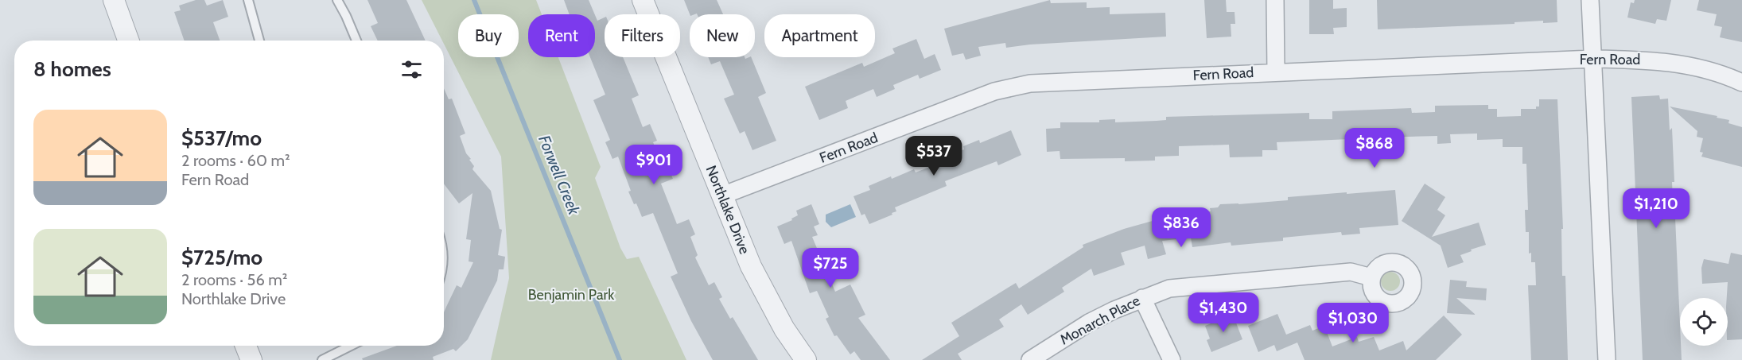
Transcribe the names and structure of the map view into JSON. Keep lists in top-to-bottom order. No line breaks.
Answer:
{"streets":{"street":["Fern Road","Northlake Drive","Monarch Place"]},"crossings":[["Fern Road","Northlake Drive"]],"water":["Forwell Creek"],"parks":["Benjamin Park"],"page":{"chip":["Buy","Rent","Filters","New","Apartment"],"heading":"8 homes","list":[{"name":"$537/mo","note":"2 rooms · 60 m² · Fern Road"},{"name":"$725/mo","note":"2 rooms · 56 m² · Northlake Drive"}],"price":["$868","$537","$901","$1,210","$836","$725","$1,430","$1,030"]}}
